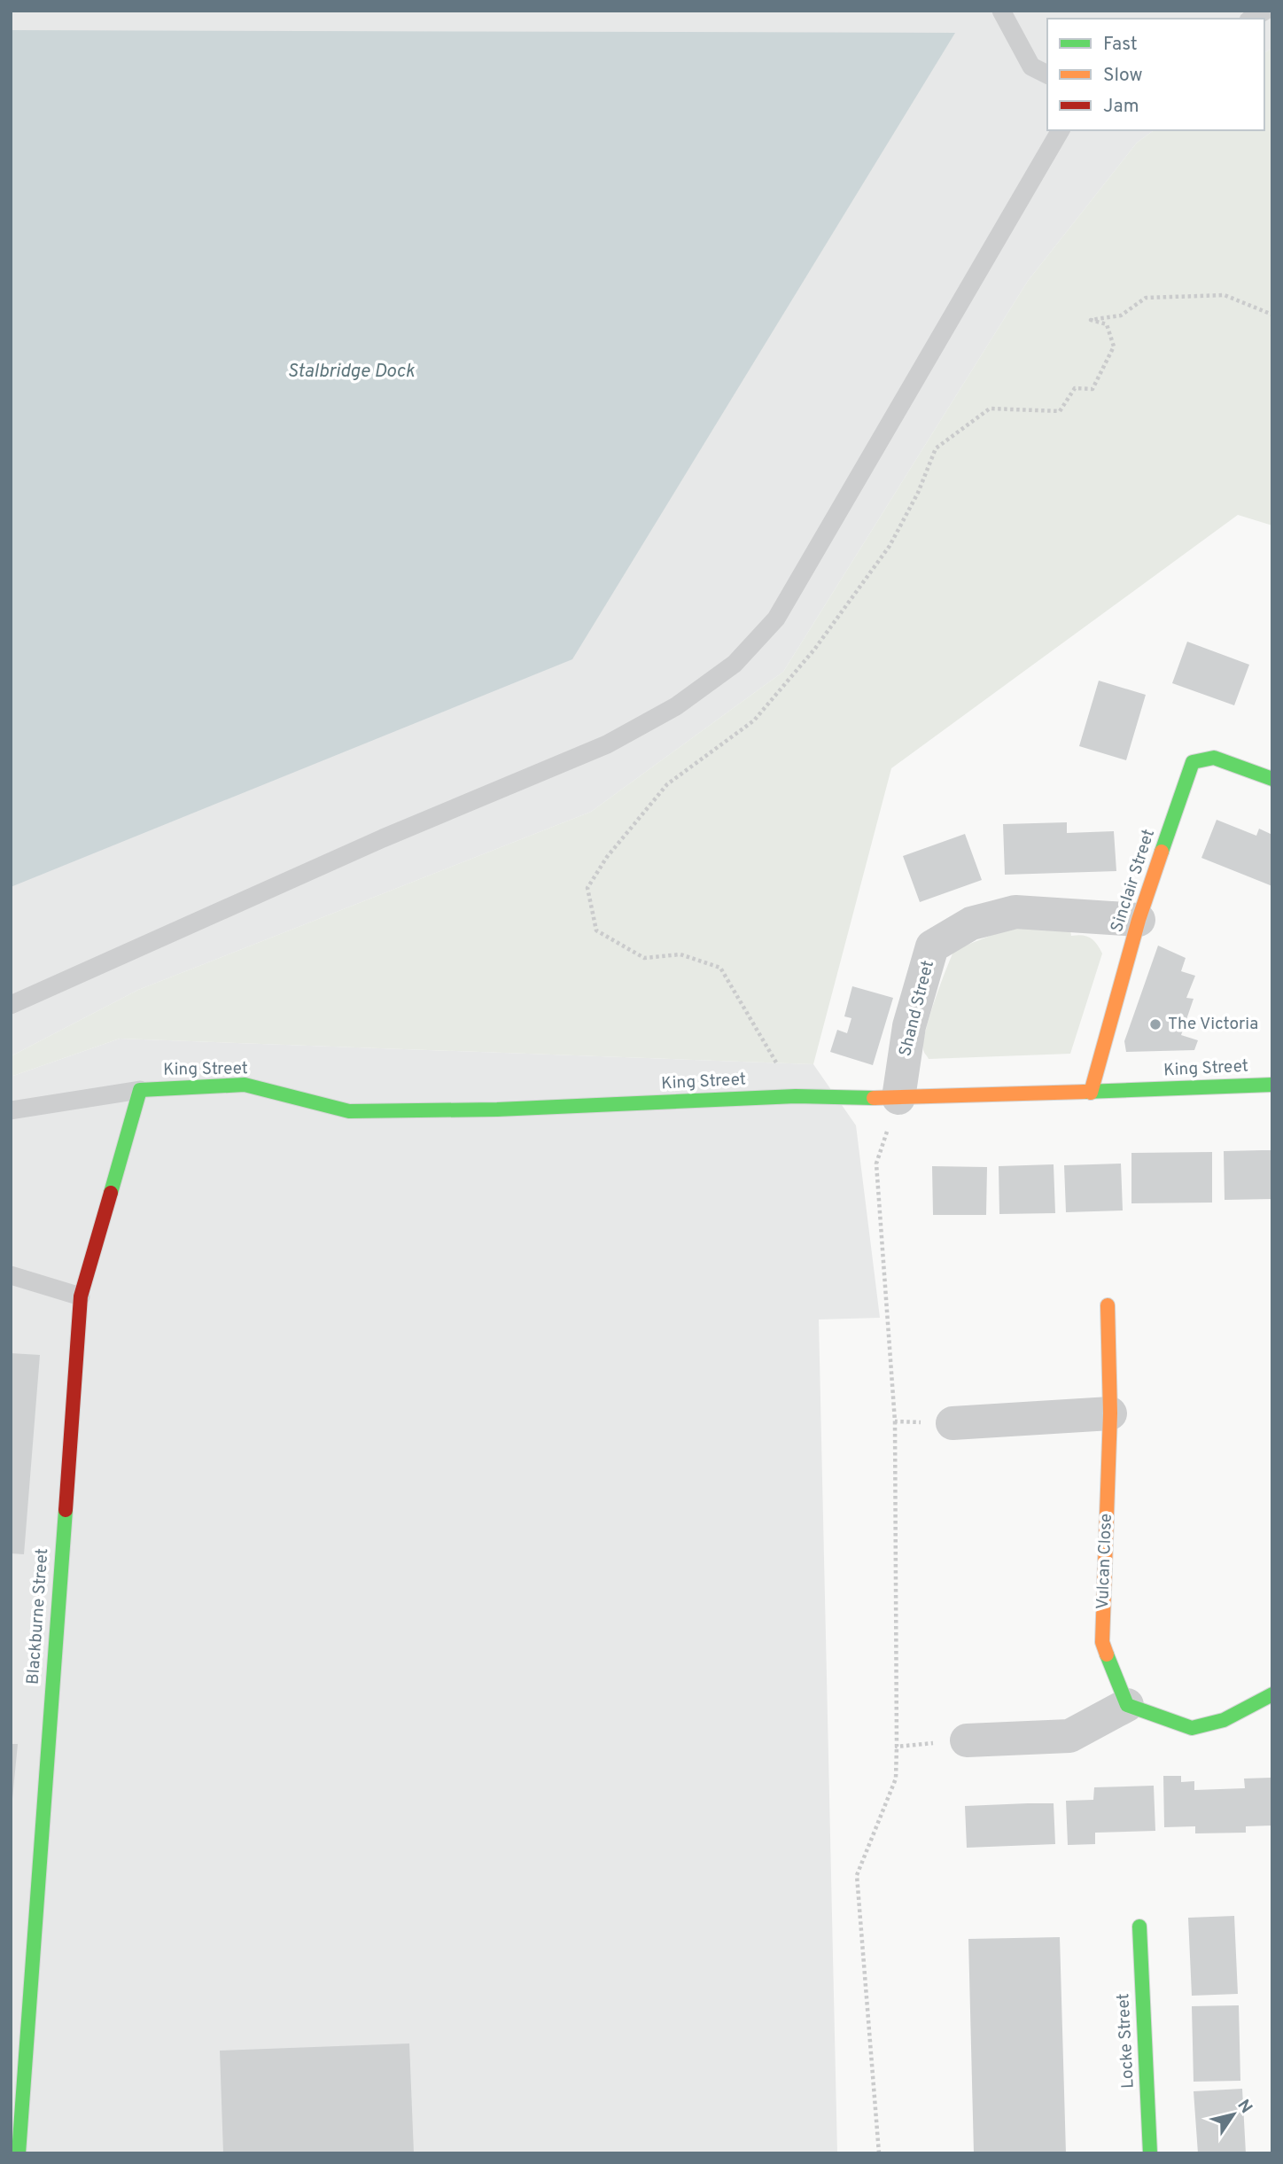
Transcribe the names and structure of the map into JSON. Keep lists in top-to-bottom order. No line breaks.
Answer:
{"streets":{"street":["Sinclair Street","Shand Street","King Street","Vulcan Close","Blackburne Street","Locke Street"]},"crossings":[["Sinclair Street","Shand Street"],["Sinclair Street","King Street"],["Shand Street","King Street"],["King Street","Blackburne Street"]],"water":["Stalbridge Dock"],"places":["The Victoria"],"legend":["Fast","Slow","Jam"],"north":"top right"}
